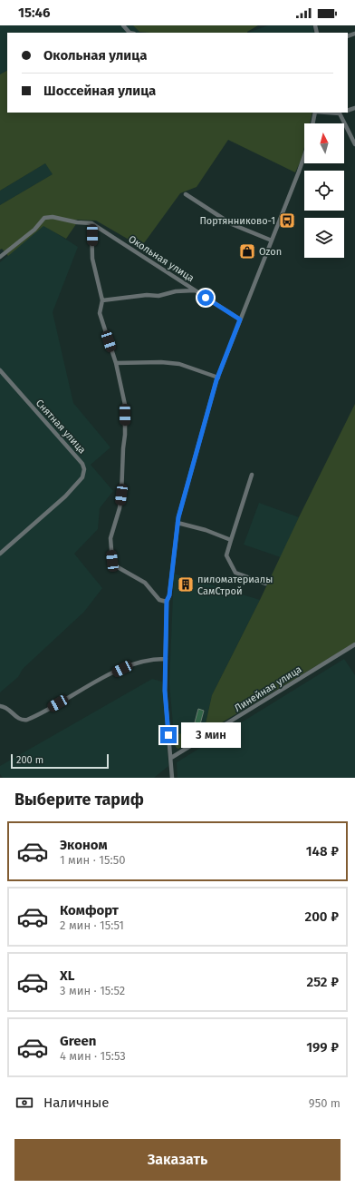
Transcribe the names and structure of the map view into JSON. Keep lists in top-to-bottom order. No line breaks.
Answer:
{"streets":{"street":["Окольная улица","Снятная улица","Линейная улица"]},"places":{"bus stop":["Портянниково-1"],"shop":["Ozon"],"building":["пиломатериалы СамСтрой"]},"scale_bar":"200 m","north":"top","page":{"status":"15:46","banner":["Окольная улица","Шоссейная улица"],"bubble":"3 мин","scale":"200 m","heading":"Выберите тариф","list":[{"name":"Эконом","note":"1 мин · 15:50","value":"148 ₽"},{"name":"Комфорт","note":"2 мин · 15:51","value":"200 ₽"},{"name":"XL","note":"3 мин · 15:52","value":"252 ₽"},{"name":"Green","note":"4 мин · 15:53","value":"199 ₽"}],"pay":["Наличные","950 m"],"buttons":"Заказать"}}
